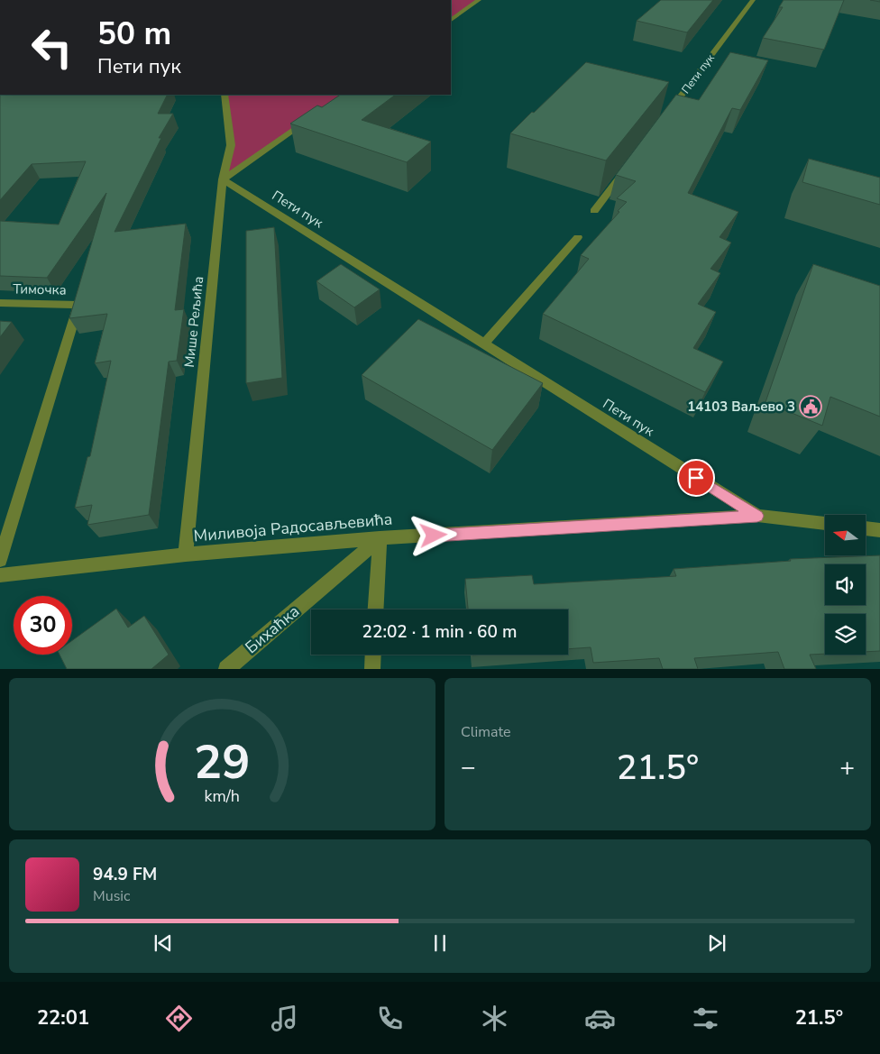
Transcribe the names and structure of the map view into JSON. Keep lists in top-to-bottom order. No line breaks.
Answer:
{"streets":{"street":["Пети пук","Тимочка","Мише Рељића","Миливоја Радосављевића","Бихаћка"]},"crossings":[["Пети пук","Мише Рељића"],["Пети пук","Миливоја Радосављевића"],["Мише Рељића","Миливоја Радосављевића"],["Миливоја Радосављевића","Бихаћка"]],"places":{"public building":["14103 Ваљево 3"]},"north":"left","page":{"turn":["50 m","Пети пук"],"limit":"30","trip":"22:02 · 1 min · 60 m","tile":"Climate","heat":["−","21.5°","+"],"song":["94.9 FM","Music"],"tabs":["22:01","21.5°"],"gauge":["29","km/h"]}}
